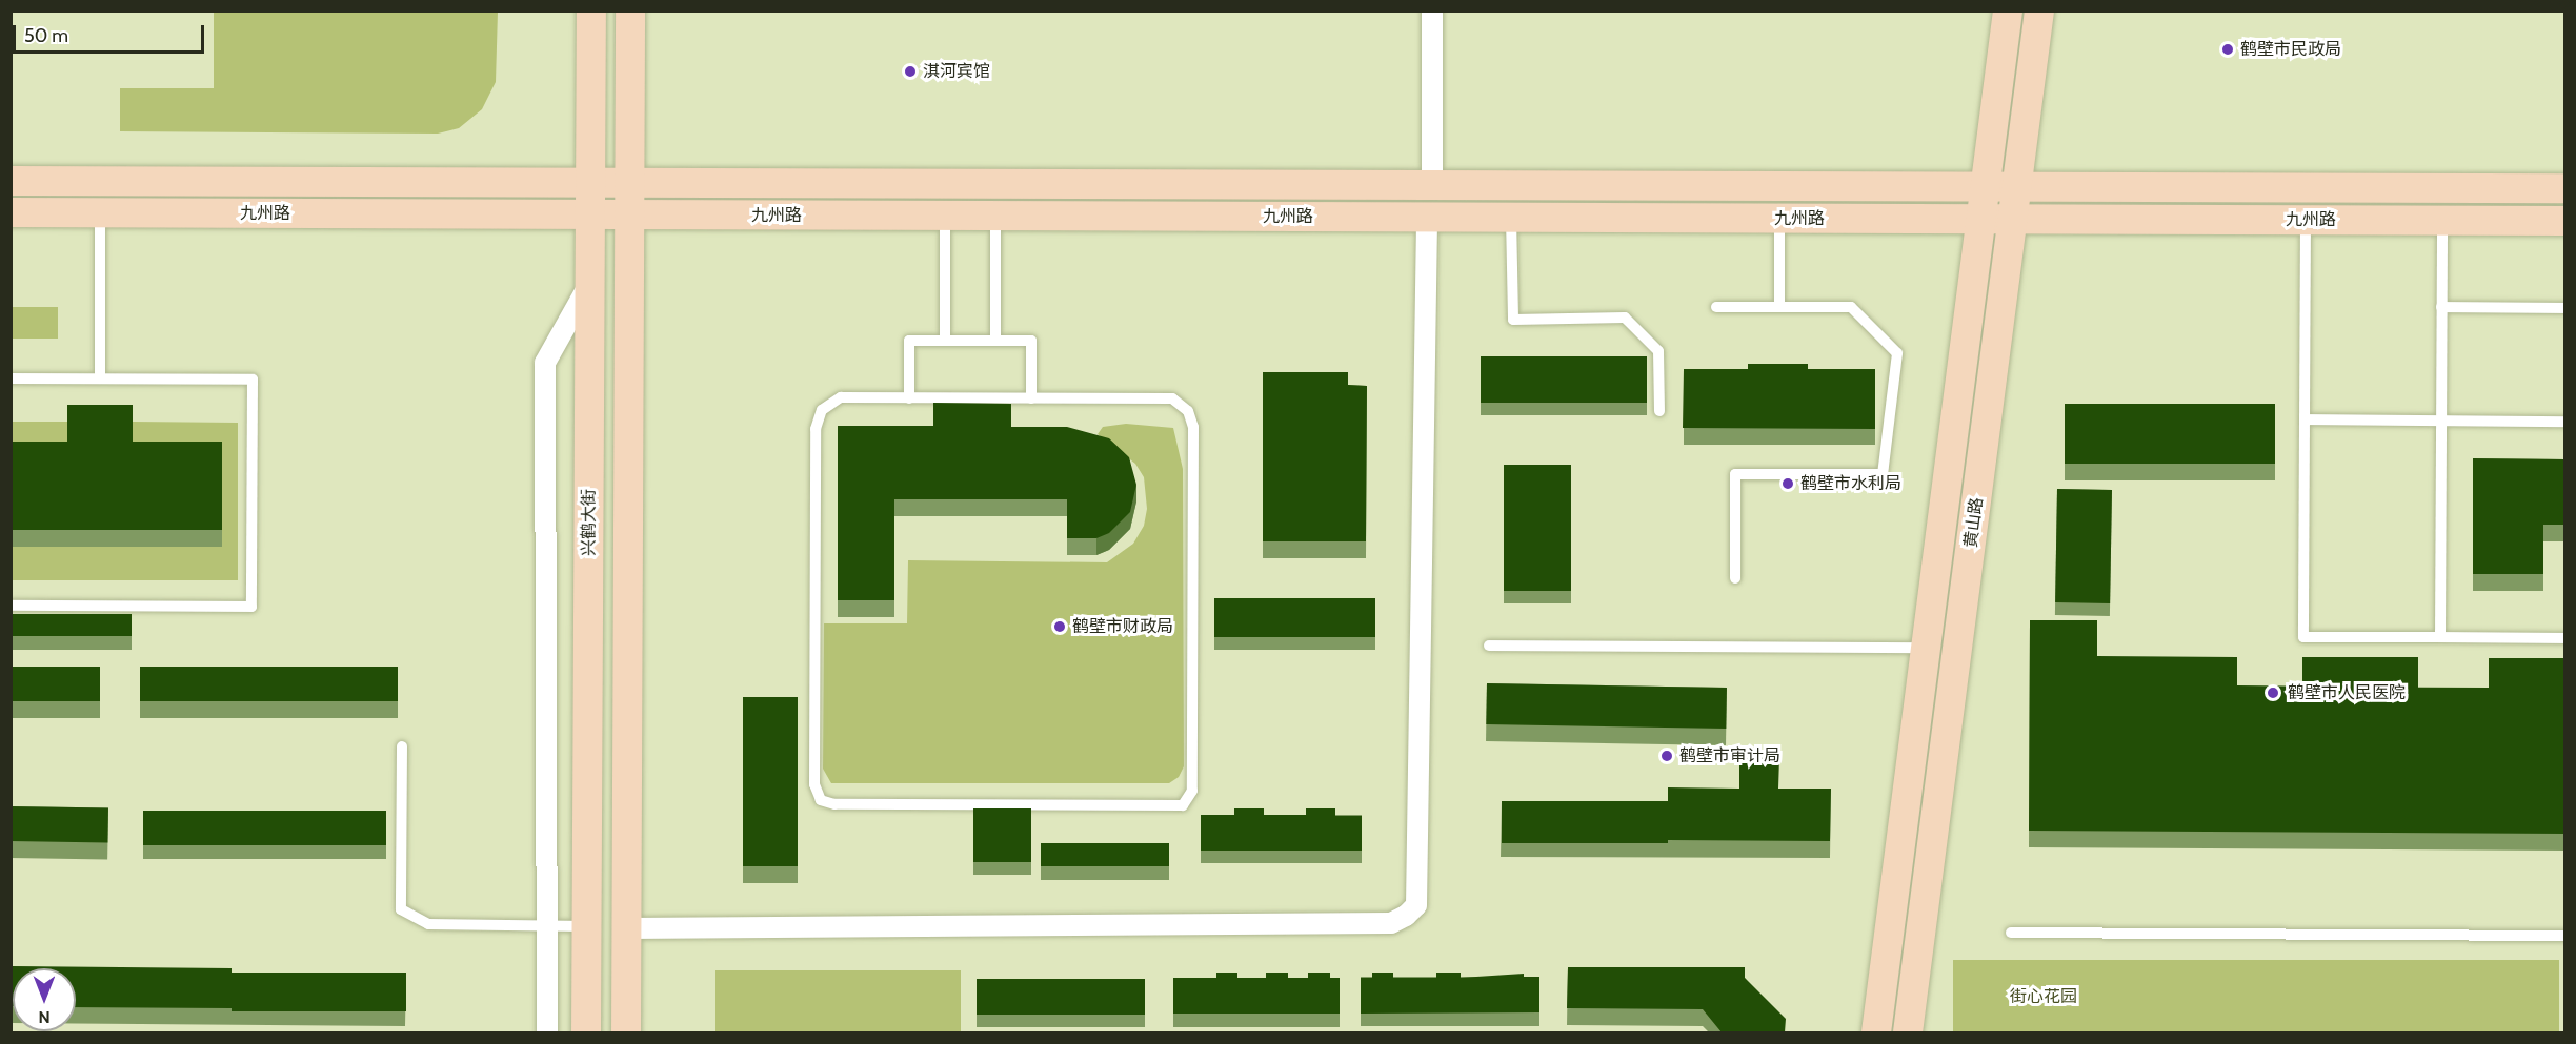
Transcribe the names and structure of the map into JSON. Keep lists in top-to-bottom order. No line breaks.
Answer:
{"streets":{"street":["九州路","兴鹤大街","黄山路"]},"crossings":[["九州路","兴鹤大街"],["九州路","黄山路"]],"parks":["街心花园"],"places":["鹤壁市民政局","淇河宾馆","鹤壁市水利局","鹤壁市财政局","鹤壁市人民医院","鹤壁市审计局"],"scale_bar":"50 m","north":"bottom"}
